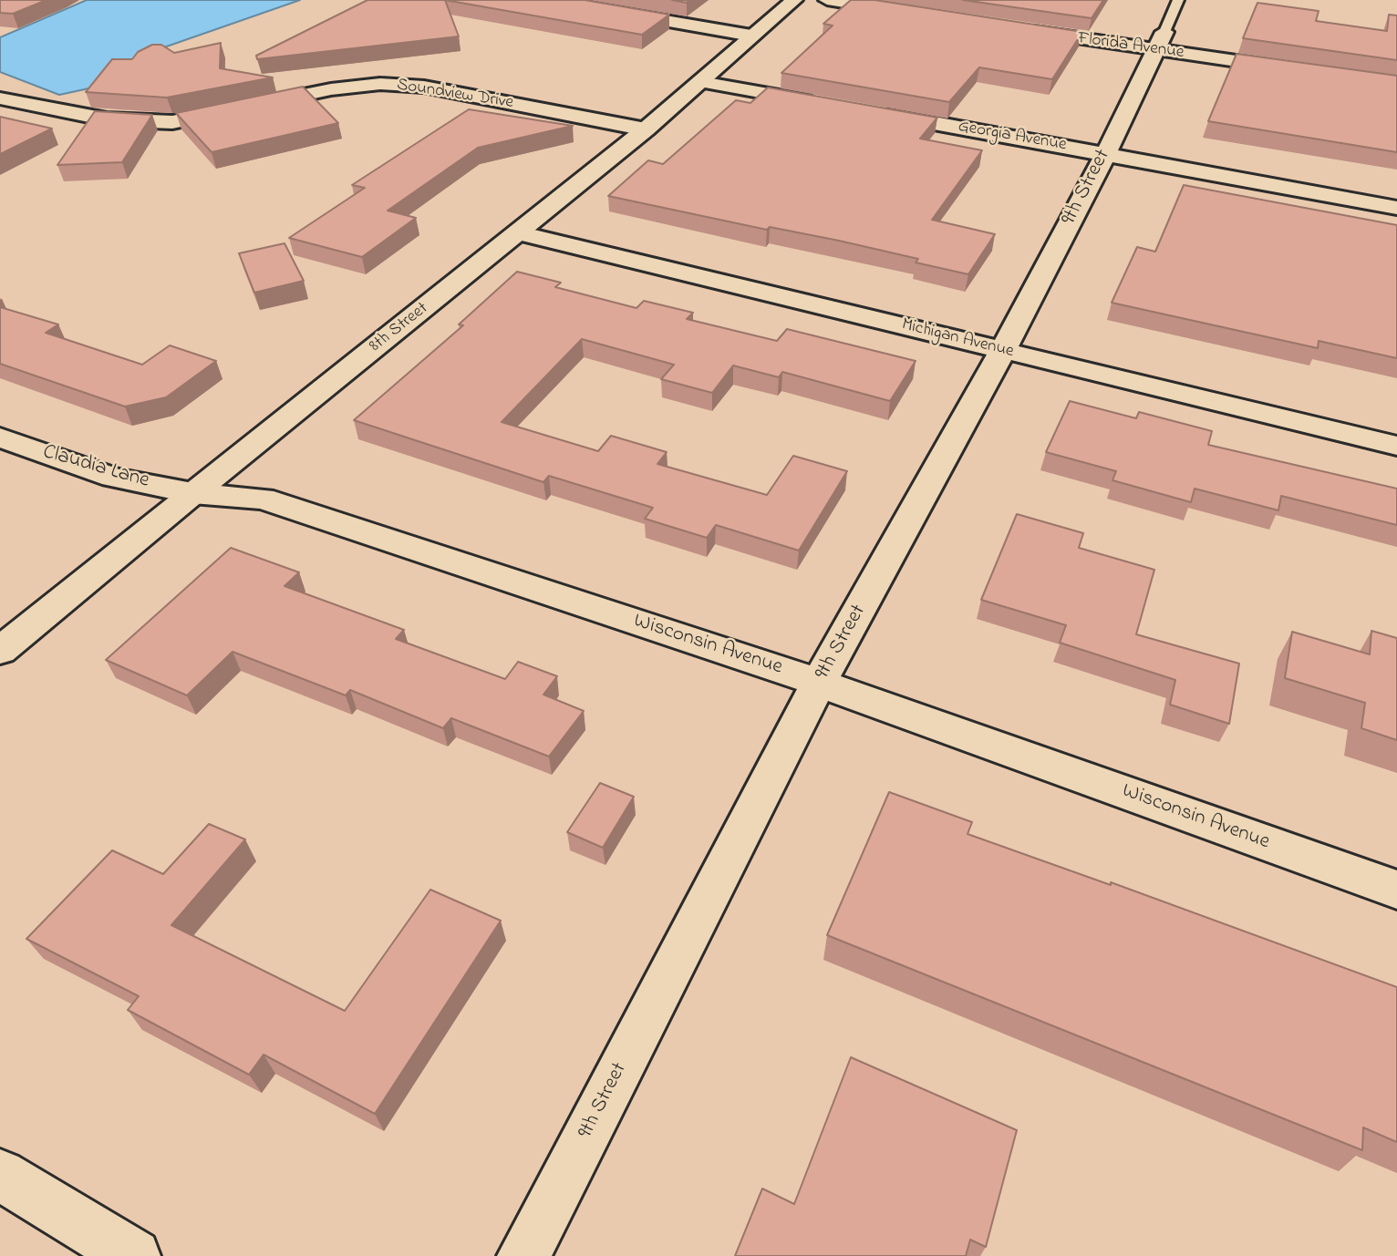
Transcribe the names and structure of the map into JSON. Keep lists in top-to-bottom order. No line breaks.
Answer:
{"streets":{"street":["Florida Avenue","Soundview Drive","Georgia Avenue","9th Street","8th Street","Michigan Avenue","Claudia Lane","Wisconsin Avenue"]},"crossings":[["Florida Avenue","9th Street"],["Soundview Drive","8th Street"],["Georgia Avenue","9th Street"],["9th Street","Michigan Avenue"],["9th Street","Wisconsin Avenue"],["8th Street","Michigan Avenue"],["8th Street","Claudia Lane"],["8th Street","Wisconsin Avenue"],["Claudia Lane","Wisconsin Avenue"]]}
